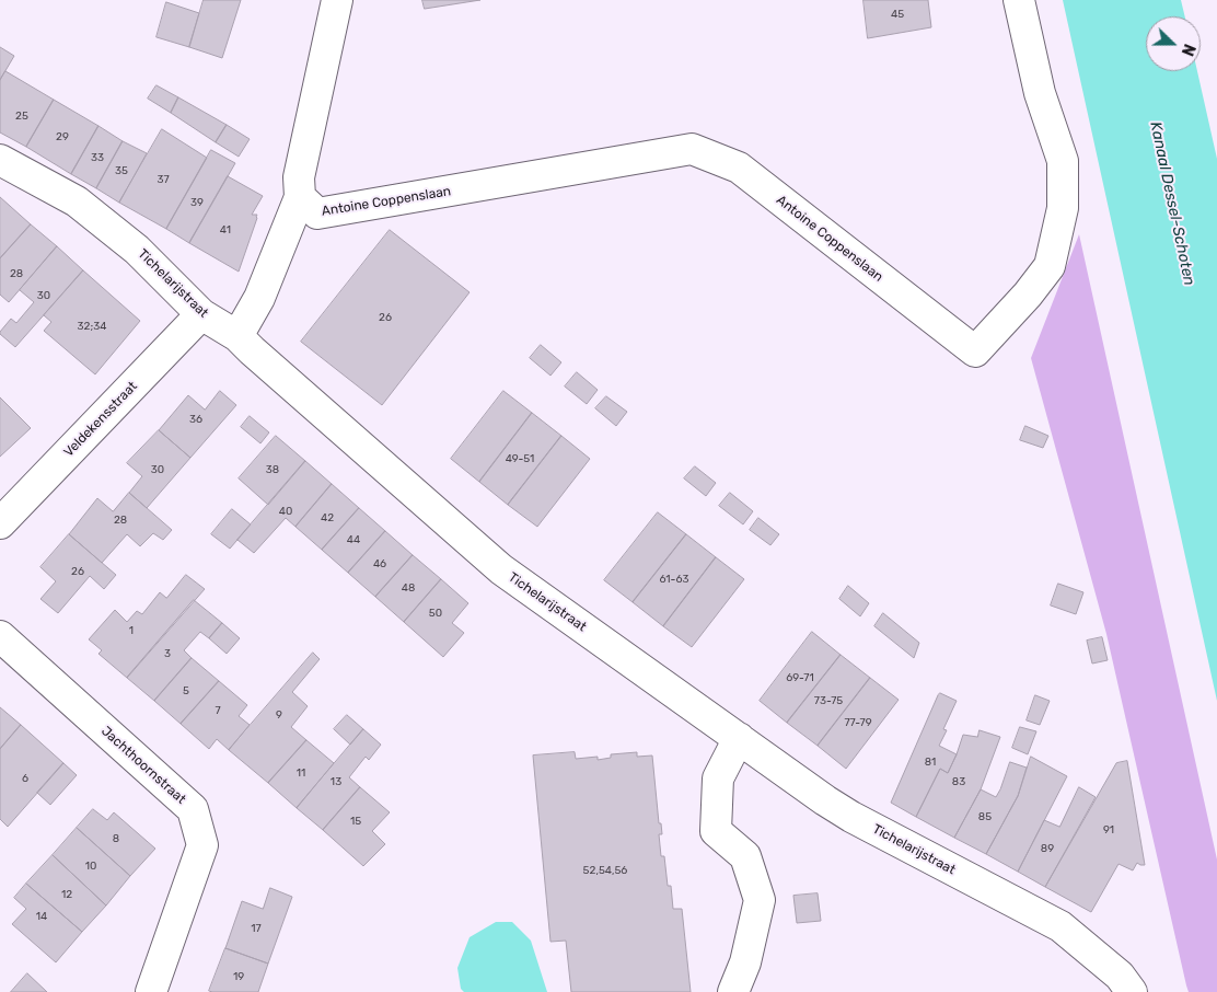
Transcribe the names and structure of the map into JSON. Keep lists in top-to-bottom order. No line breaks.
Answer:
{"streets":{"street":["Antoine Coppenslaan","Tichelarijstraat","Veldekensstraat","Jachthoornstraat"]},"crossings":[["Tichelarijstraat","Veldekensstraat"]],"water":["Kanaal Dessel-Schoten"],"house_numbers":["45","25","29","33","35","37","39","41","28","30","26","32;34","36","49-51","30","38","40","42","28","44","46","26","61-63","48","50","1","3","69-71","5","73-75","7","9","77-79","81","11","6","13","83","85","15","91","8","89","10","52,54,56","12","14","17","19"],"north":"right"}
